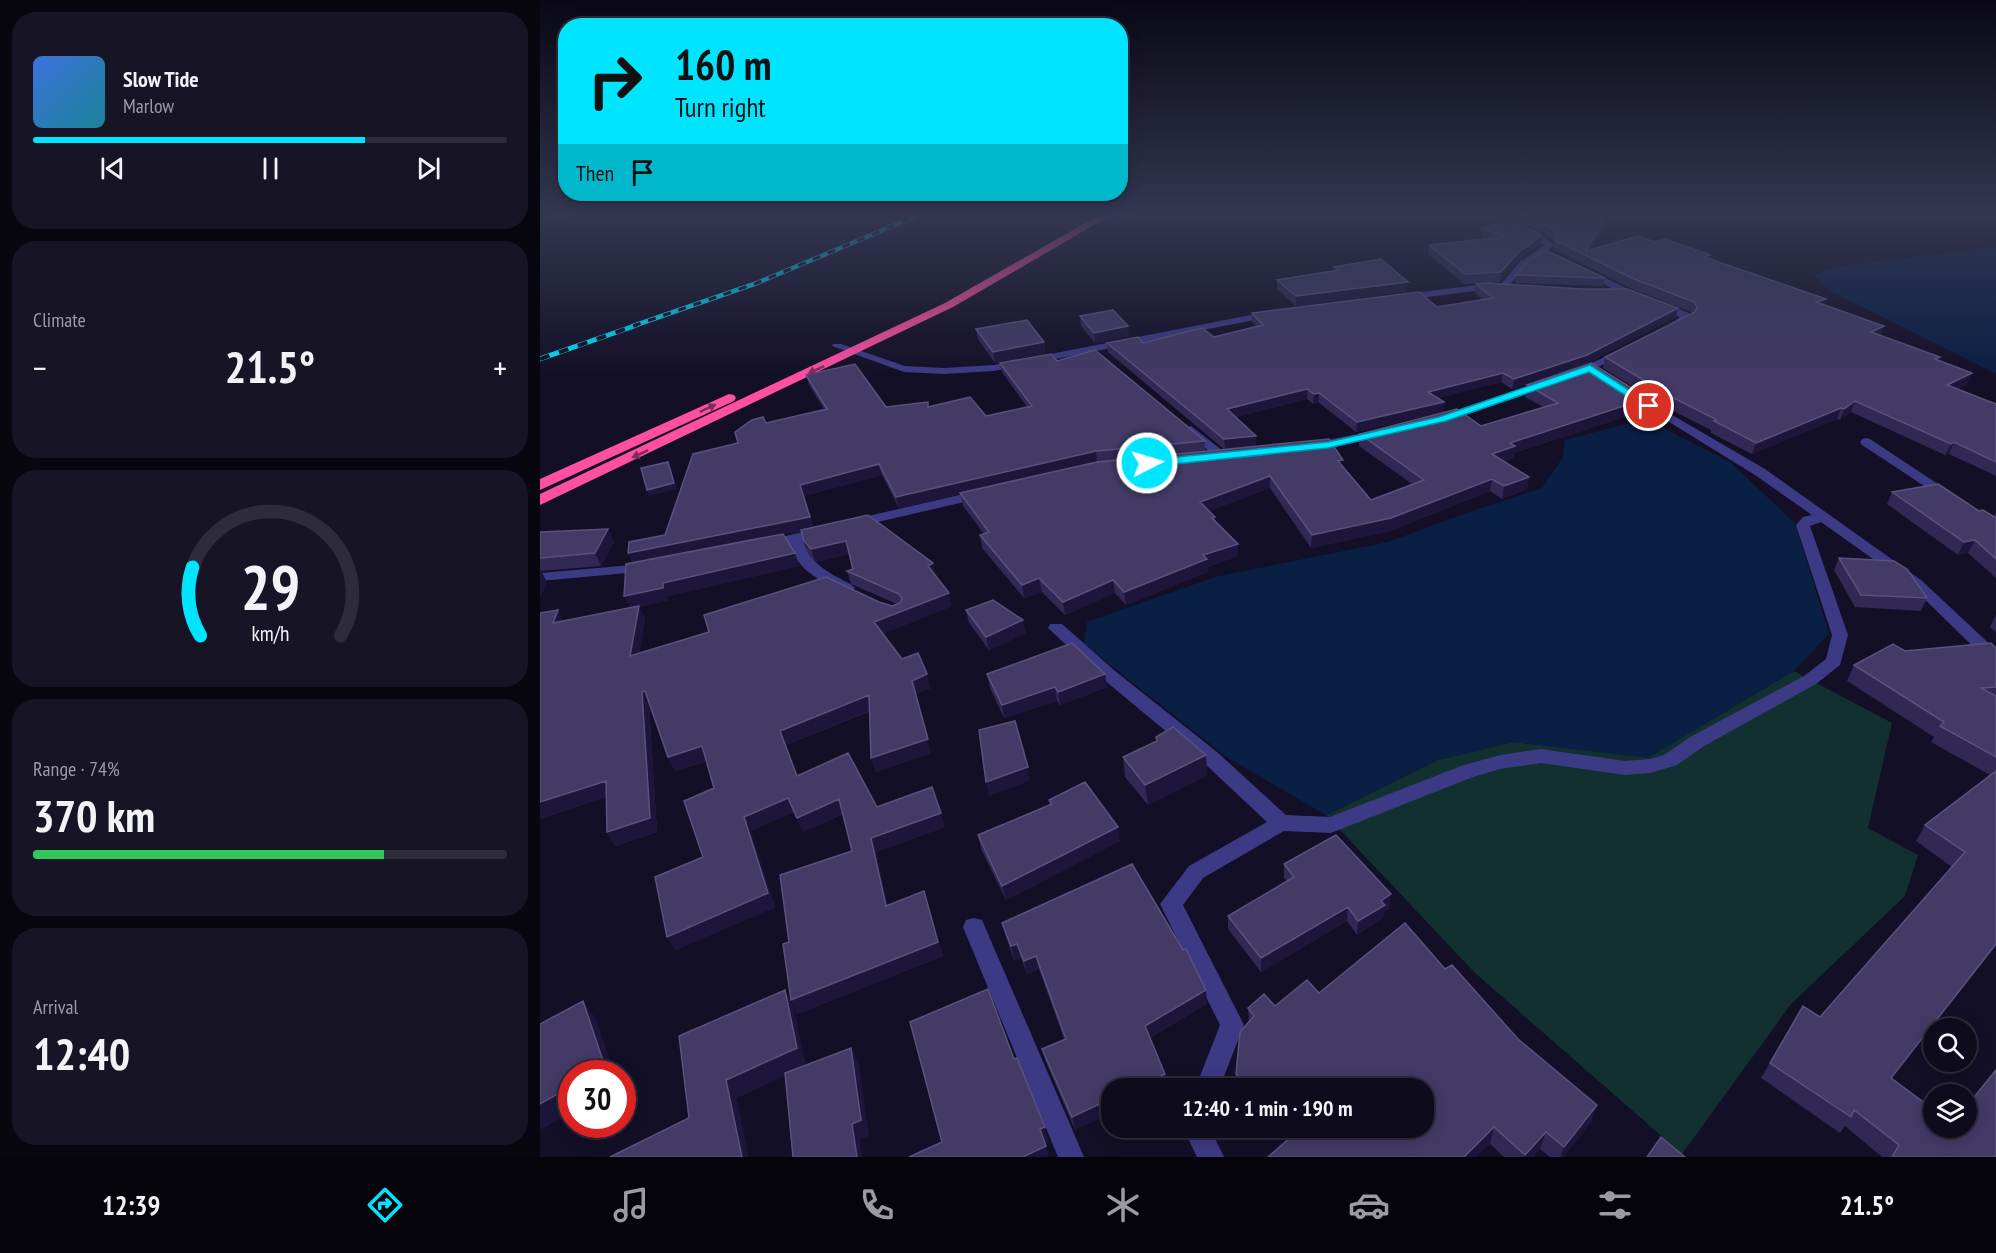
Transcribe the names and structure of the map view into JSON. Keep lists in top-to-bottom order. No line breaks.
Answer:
{"page":{"turn":["160 m","Turn right"],"song":["Slow Tide","Marlow"],"then":"Then","tile":["Climate",["Range · 74%","370 km"],["Arrival","12:40"]],"heat":["−","21.5°","+"],"limit":"30","trip":"12:40 · 1 min · 190 m","tabs":["12:39","21.5°"],"gauge":["29","km/h"]}}
